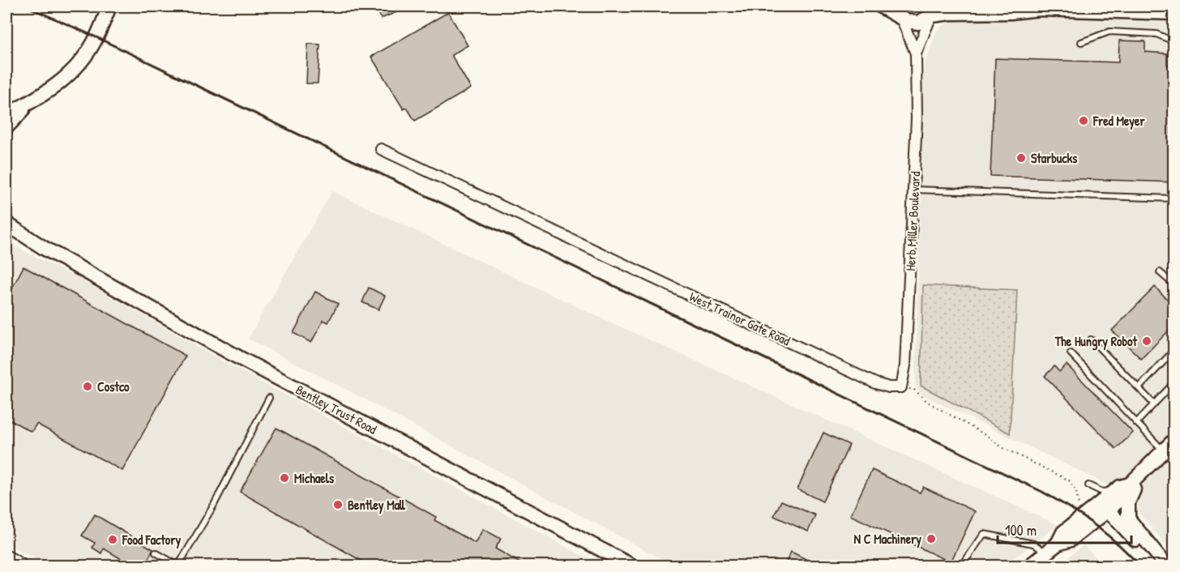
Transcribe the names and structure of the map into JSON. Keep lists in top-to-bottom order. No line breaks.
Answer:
{"streets":{"street":["Herb Miller Boulevard","West Trainor Gate Road","Bentley Trust Road"]},"crossings":[["Herb Miller Boulevard","West Trainor Gate Road"]],"places":["Fred Meyer","Starbucks","The Hungry Robot","Costco","Michaels","Bentley Mall","N C Machinery","Food Factory"],"scale_bar":"100 m"}
